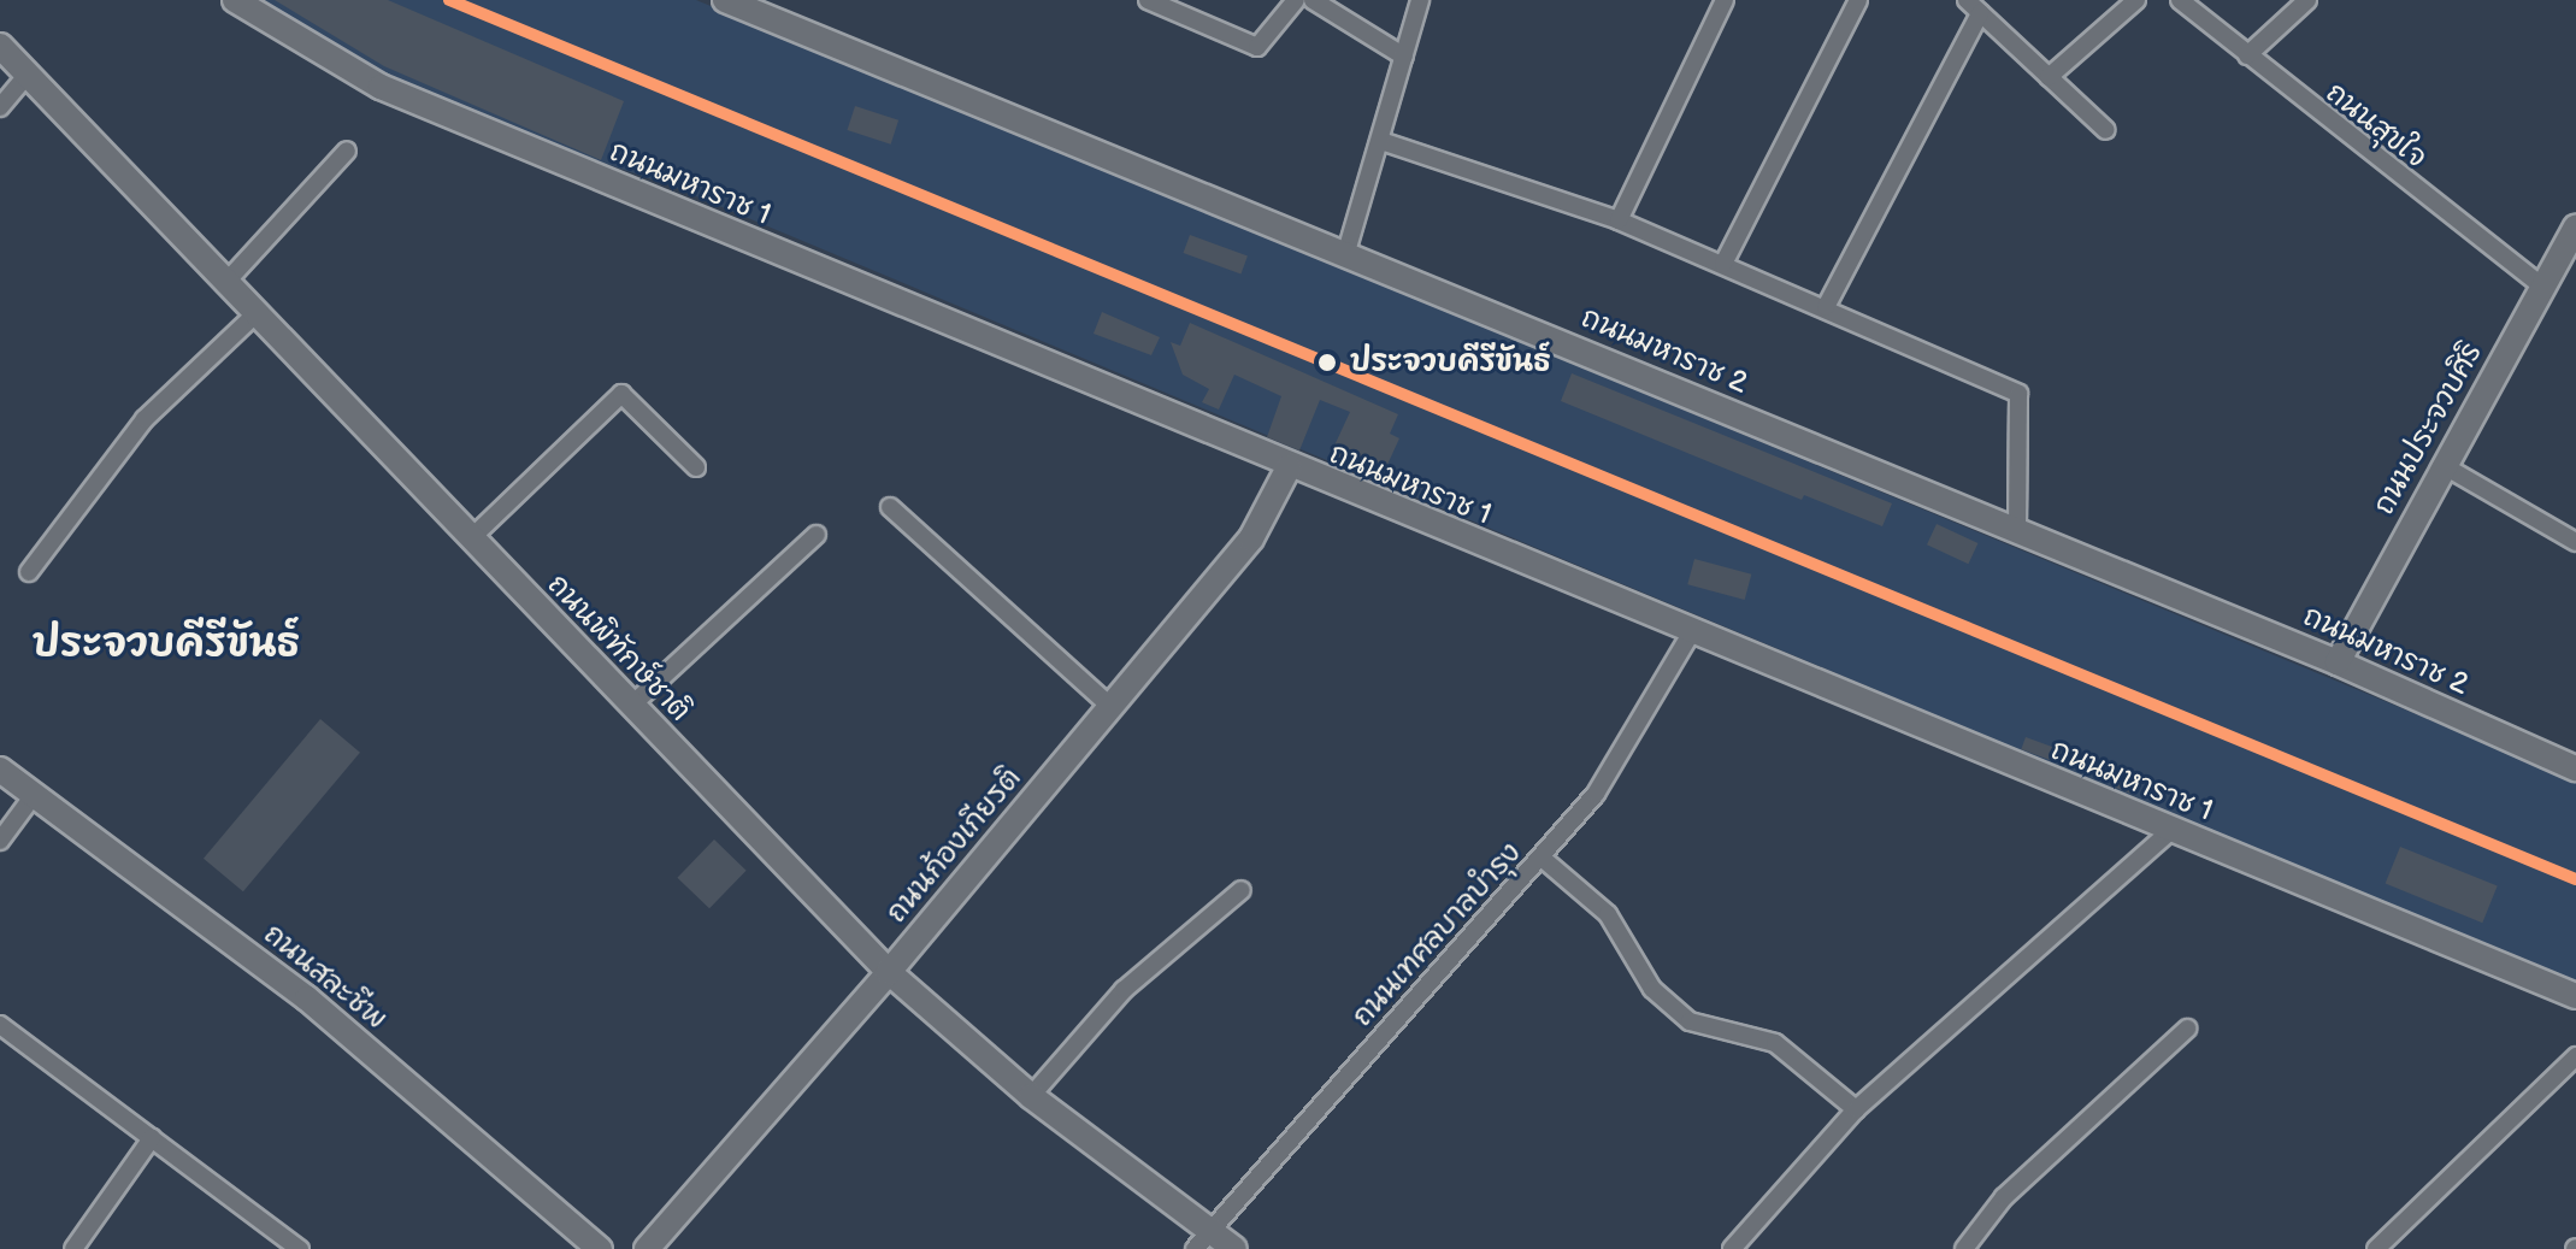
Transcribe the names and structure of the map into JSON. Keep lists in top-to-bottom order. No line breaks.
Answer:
{"streets":{"street":["ถนนสุขใจ","ถนนมหาราช 1","ถนนมหาราช 2","ถนนประจวบศิริ","ถนนพิทักษ์ชาติ","ถนนก้องเกียรติ","ถนนเทศลบาลบำรุง","ถนนสละชีพ"]},"crossings":[["ถนนสุขใจ","ถนนประจวบศิริ"],["ถนนมหาราช 1","ถนนก้องเกียรติ"],["ถนนมหาราช 1","ถนนเทศลบาลบำรุง"],["ถนนมหาราช 2","ถนนประจวบศิริ"],["ถนนพิทักษ์ชาติ","ถนนก้องเกียรติ"],["ถนนพิทักษ์ชาติ","ถนนเทศลบาลบำรุง"]],"districts":["ประจวบคีรีขันธ์"],"places":["ประจวบคีรีขันธ์"]}
